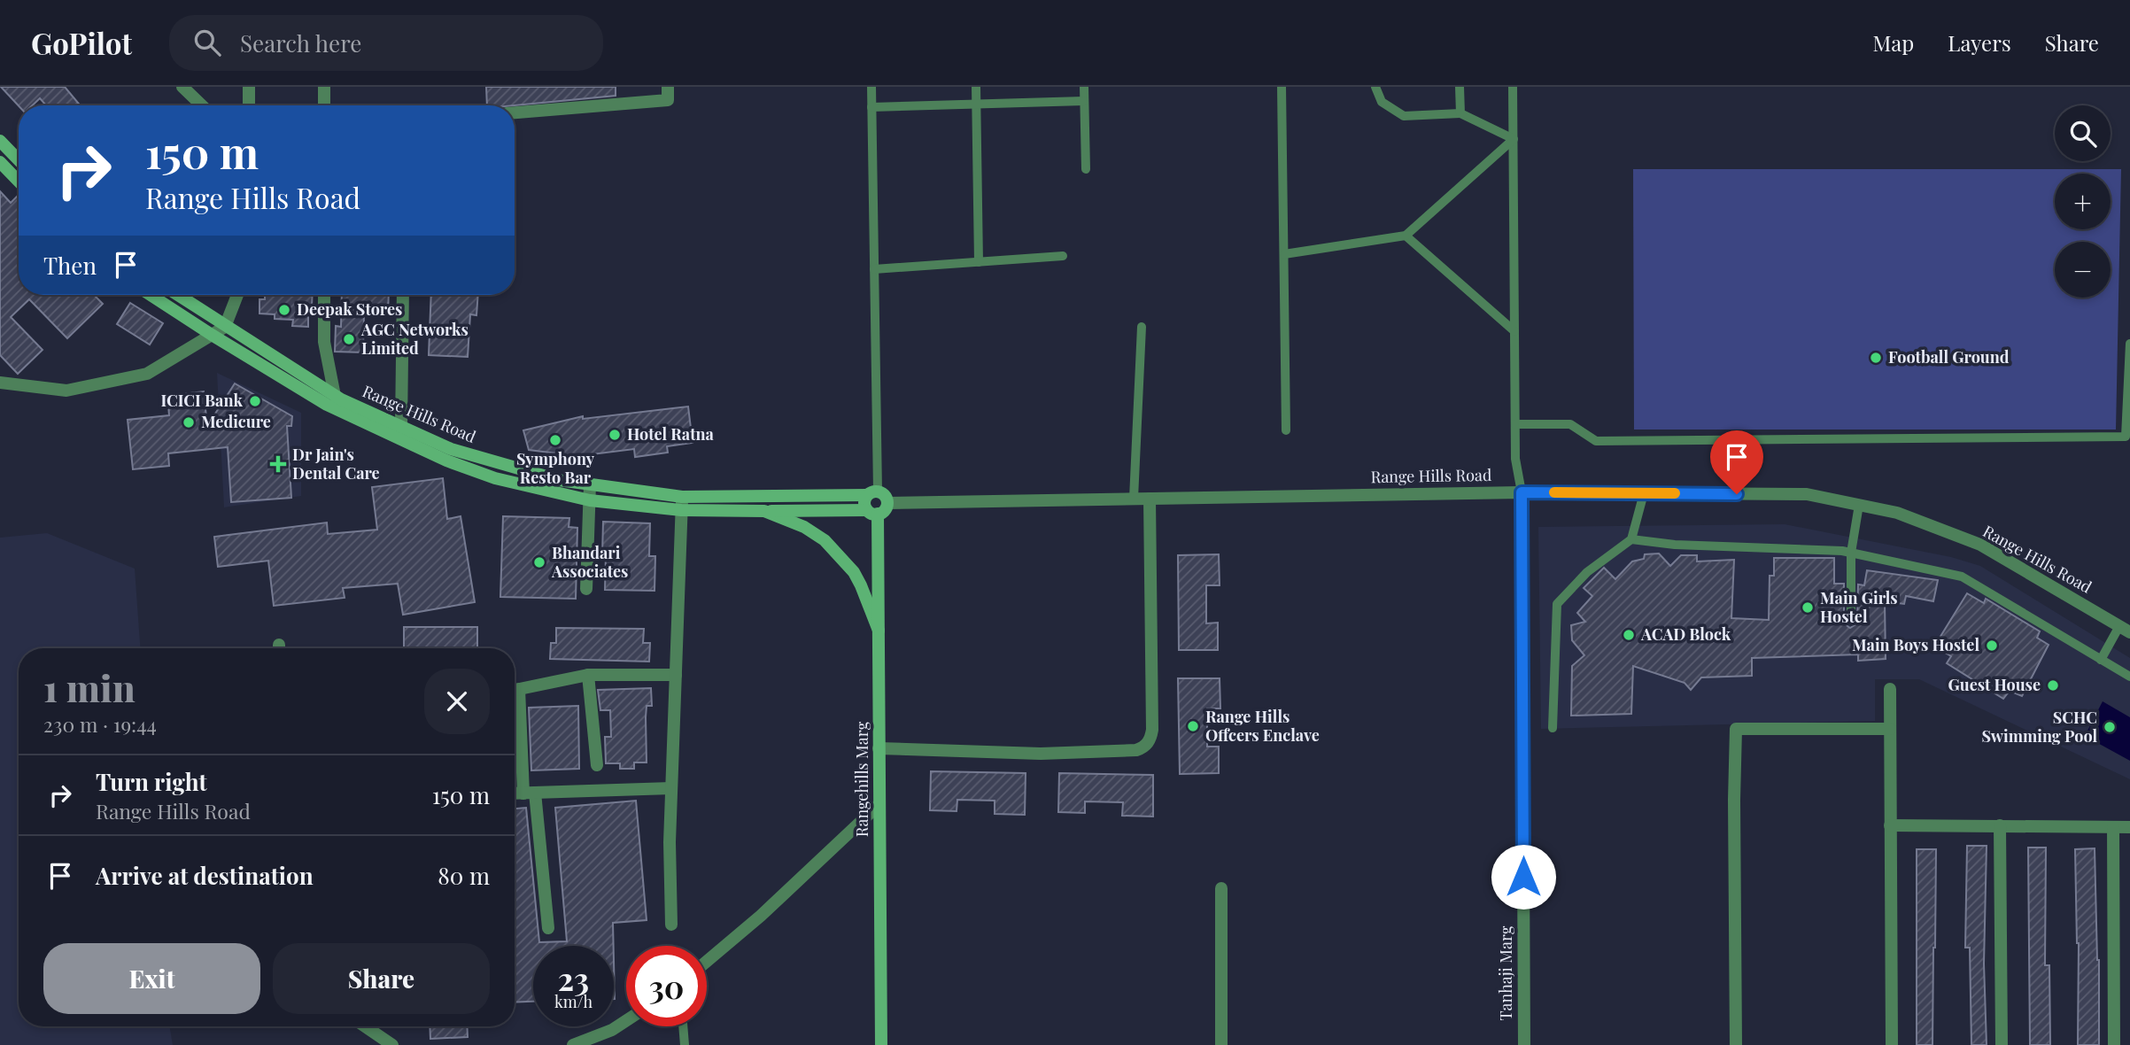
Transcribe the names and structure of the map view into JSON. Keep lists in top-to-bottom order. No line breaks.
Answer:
{"streets":{"main road":["Range Hills Road","Rangehills Marg"],"street":["Tanhaji Marg"]},"crossings":[["Range Hills Road","Rangehills Marg"],["Range Hills Road","Tanhaji Marg"]],"places":{"other":["Deepak Stores","AGC Networks Limited","Football Ground","ICICI Bank","Medicure","Hotel Ratna","Symphony Resto Bar","Bhandari Associates","Main Girls Hostel","ACAD Block","Main Boys Hostel","Guest House","Range Hills Offcers Enclave","SCHC Swimming Pool"],"health":["Dr Jain's Dental Care"]},"page":{"header":"GoPilot","search":"Search here","nav":["Map","Layers","Share"],"map_buttons":["+","−"],"turn":["150 m","Range Hills Road"],"then":"Then","heading":["1 min","230 m · 19:44"],"list":[{"name":"Turn right","note":"Range Hills Road","value":"150 m"},{"name":"Arrive at destination","value":"80 m"}],"buttons":["Exit","Share"],"speed":"23 km/h","limit":"30"}}
